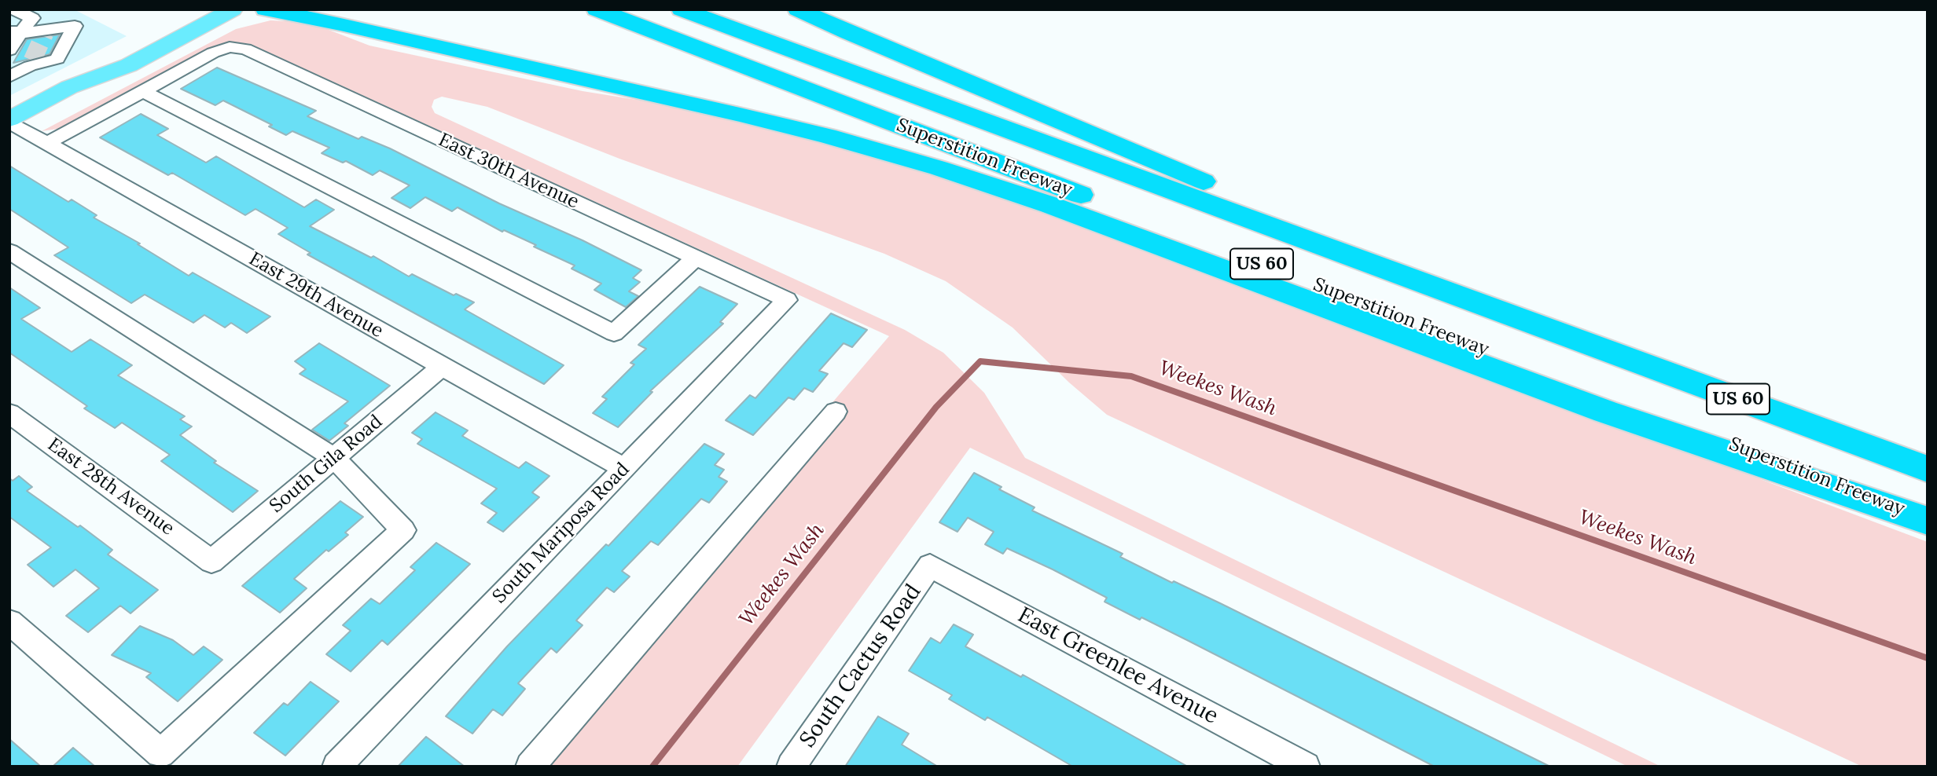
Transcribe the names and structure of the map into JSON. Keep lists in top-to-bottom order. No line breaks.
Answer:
{"streets":{"highway":["Superstition Freeway","US 60"],"street":["East 30th Avenue","East 29th Avenue","South Gila Road","East 28th Avenue","South Mariposa Road","South Cactus Road","East Greenlee Avenue"]},"crossings":[["East 30th Avenue","South Mariposa Road"],["East 29th Avenue","South Gila Road"],["East 29th Avenue","South Mariposa Road"],["South Gila Road","East 28th Avenue"],["South Cactus Road","East Greenlee Avenue"]],"water":["Weekes Wash"]}
